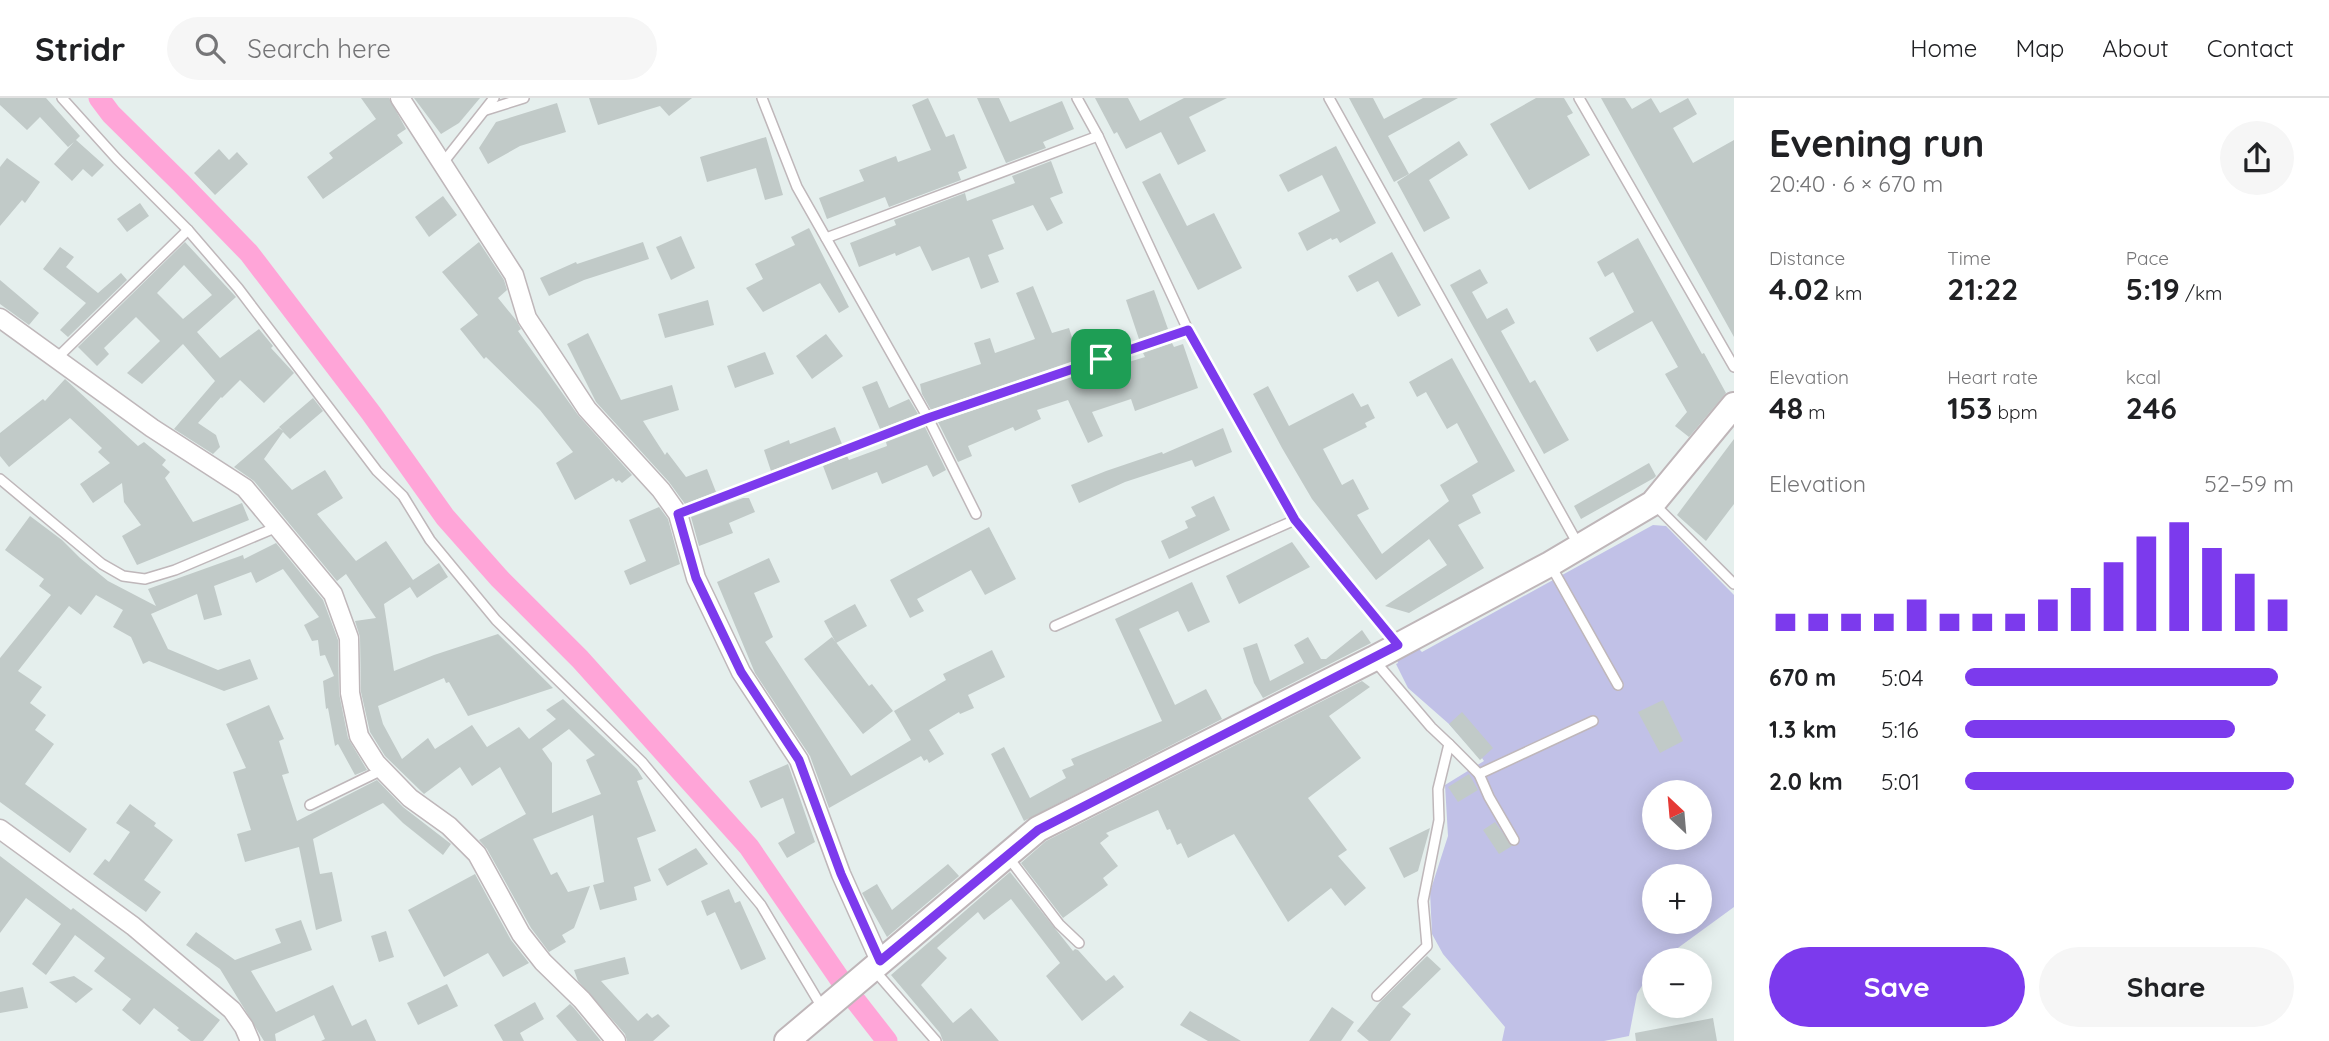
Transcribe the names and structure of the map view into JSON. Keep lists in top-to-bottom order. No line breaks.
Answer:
{"north":"top left","page":{"header":"Stridr","search":"Search here","nav":["Home","Map","About","Contact"],"heading":["Evening run","20:40 · 6 × 670 m"],"stats":[["Distance","4.02 km"],["Time","21:22"],["Pace","5:19 /km"],["Elevation","48 m"],["Heart rate","153 bpm"],["kcal","246"]],"chart":["Elevation","52–59 m"],"list":[{"name":"670 m","note":"5:04"},{"name":"1.3 km","note":"5:16"},{"name":"2.0 km","note":"5:01"}],"map_buttons":["+","−"],"buttons":["Save","Share"]}}
